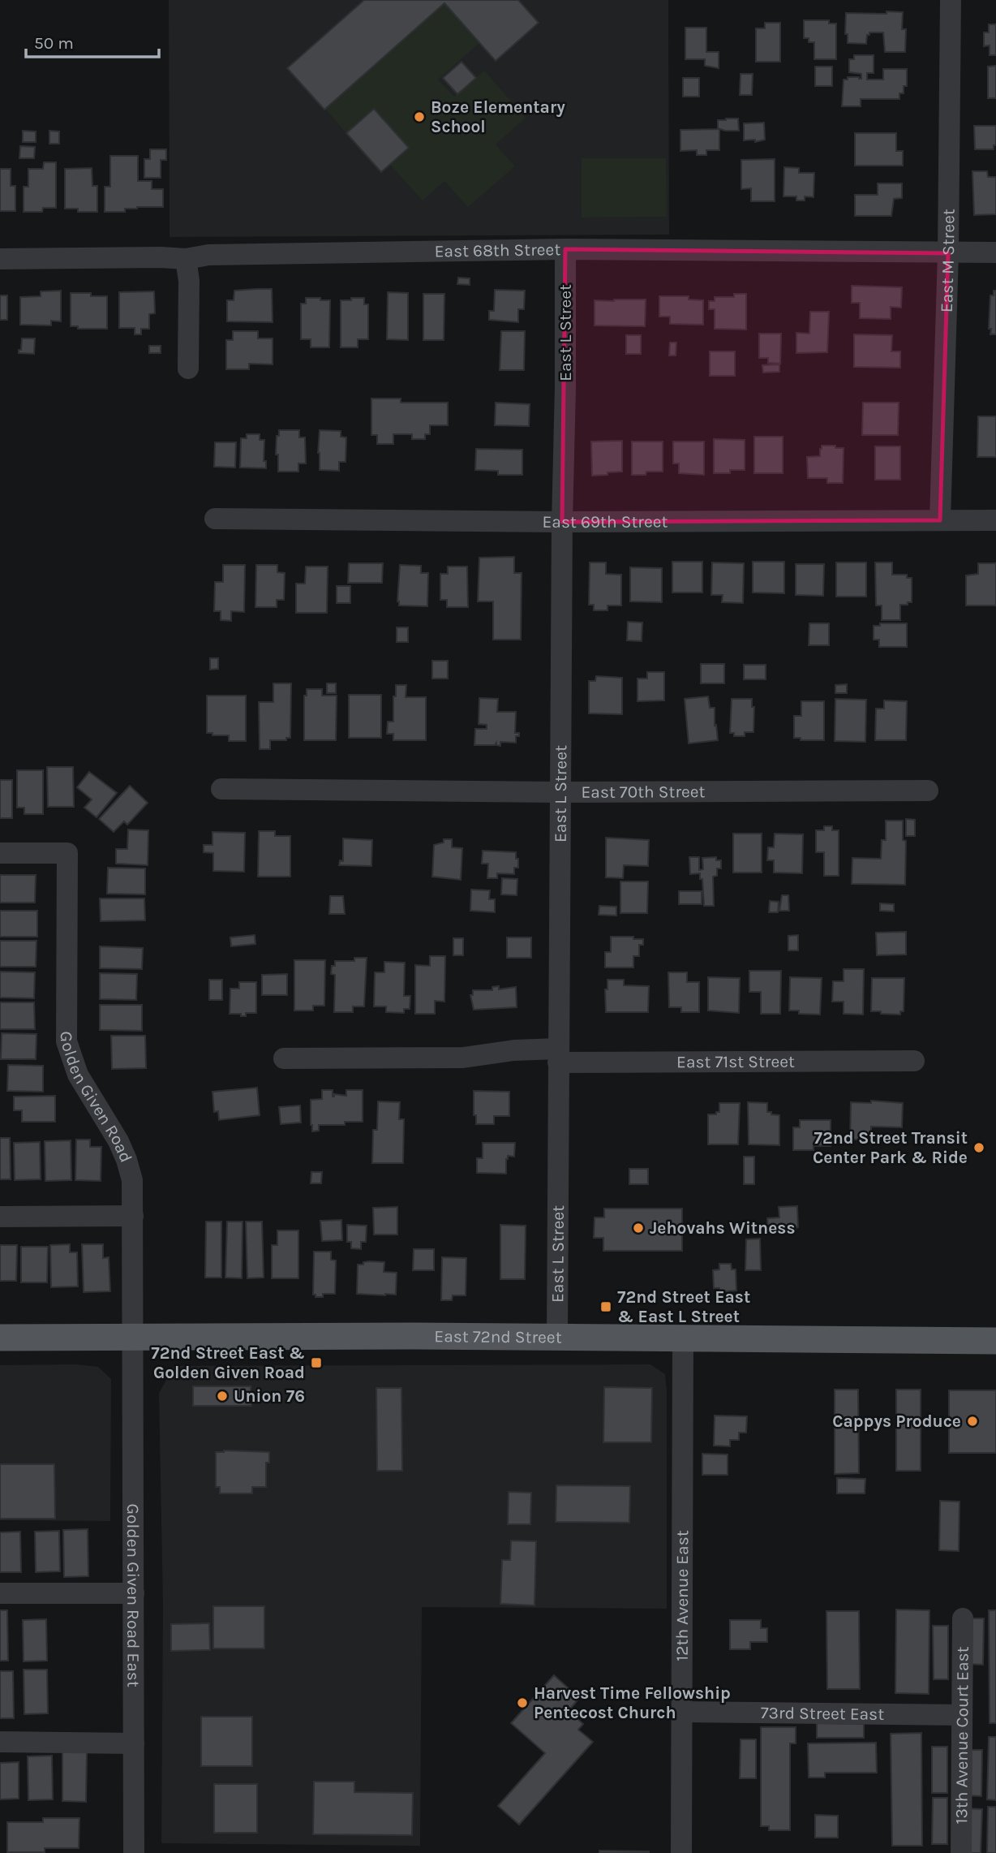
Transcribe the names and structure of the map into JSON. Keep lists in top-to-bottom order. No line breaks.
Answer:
{"streets":{"main road":["East 72nd Street"],"street":["East 68th Street","East M Street","East L Street","East 69th Street","East 70th Street","East 71st Street","Golden Given Road","12th Avenue East","Golden Given Road East","73rd Street East","13th Avenue Court East"]},"crossings":[["East 68th Street","East M Street"],["East 68th Street","East L Street"],["East M Street","East 69th Street"],["East L Street","East 69th Street"],["East L Street","East 70th Street"],["East L Street","East 71st Street"],["East L Street","East 72nd Street"],["Golden Given Road","East 72nd Street"],["Golden Given Road","Golden Given Road East"],["East 72nd Street","12th Avenue East"],["East 72nd Street","Golden Given Road East"],["12th Avenue East","73rd Street East"],["73rd Street East","13th Avenue Court East"]],"places":{"other":["Boze Elementary School","72nd Street Transit Center Park & Ride","Jehovahs Witness","Union 76","Cappys Produce","Harvest Time Fellowship Pentecost Church"],"transit":["72nd Street East & East L Street","72nd Street East & Golden Given Road"]},"scale_bar":"50 m"}
